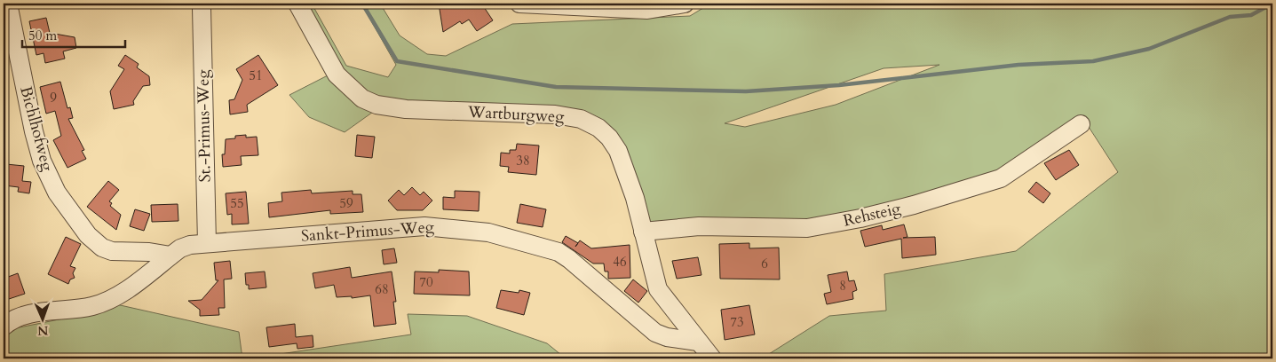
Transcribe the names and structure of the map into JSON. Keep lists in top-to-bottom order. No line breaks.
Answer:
{"streets":{"street":["Wartburgweg","St.-Primus-Weg","Bichlhofweg","Rehsteig","Sankt-Primus-Weg"]},"crossings":[["Wartburgweg","Rehsteig"],["Wartburgweg","Sankt-Primus-Weg"],["St.-Primus-Weg","Sankt-Primus-Weg"],["Bichlhofweg","Sankt-Primus-Weg"]],"house_numbers":["51","9","38","55","59","46","6","70","8","68","73"],"scale_bar":"50 m","north":"bottom"}
